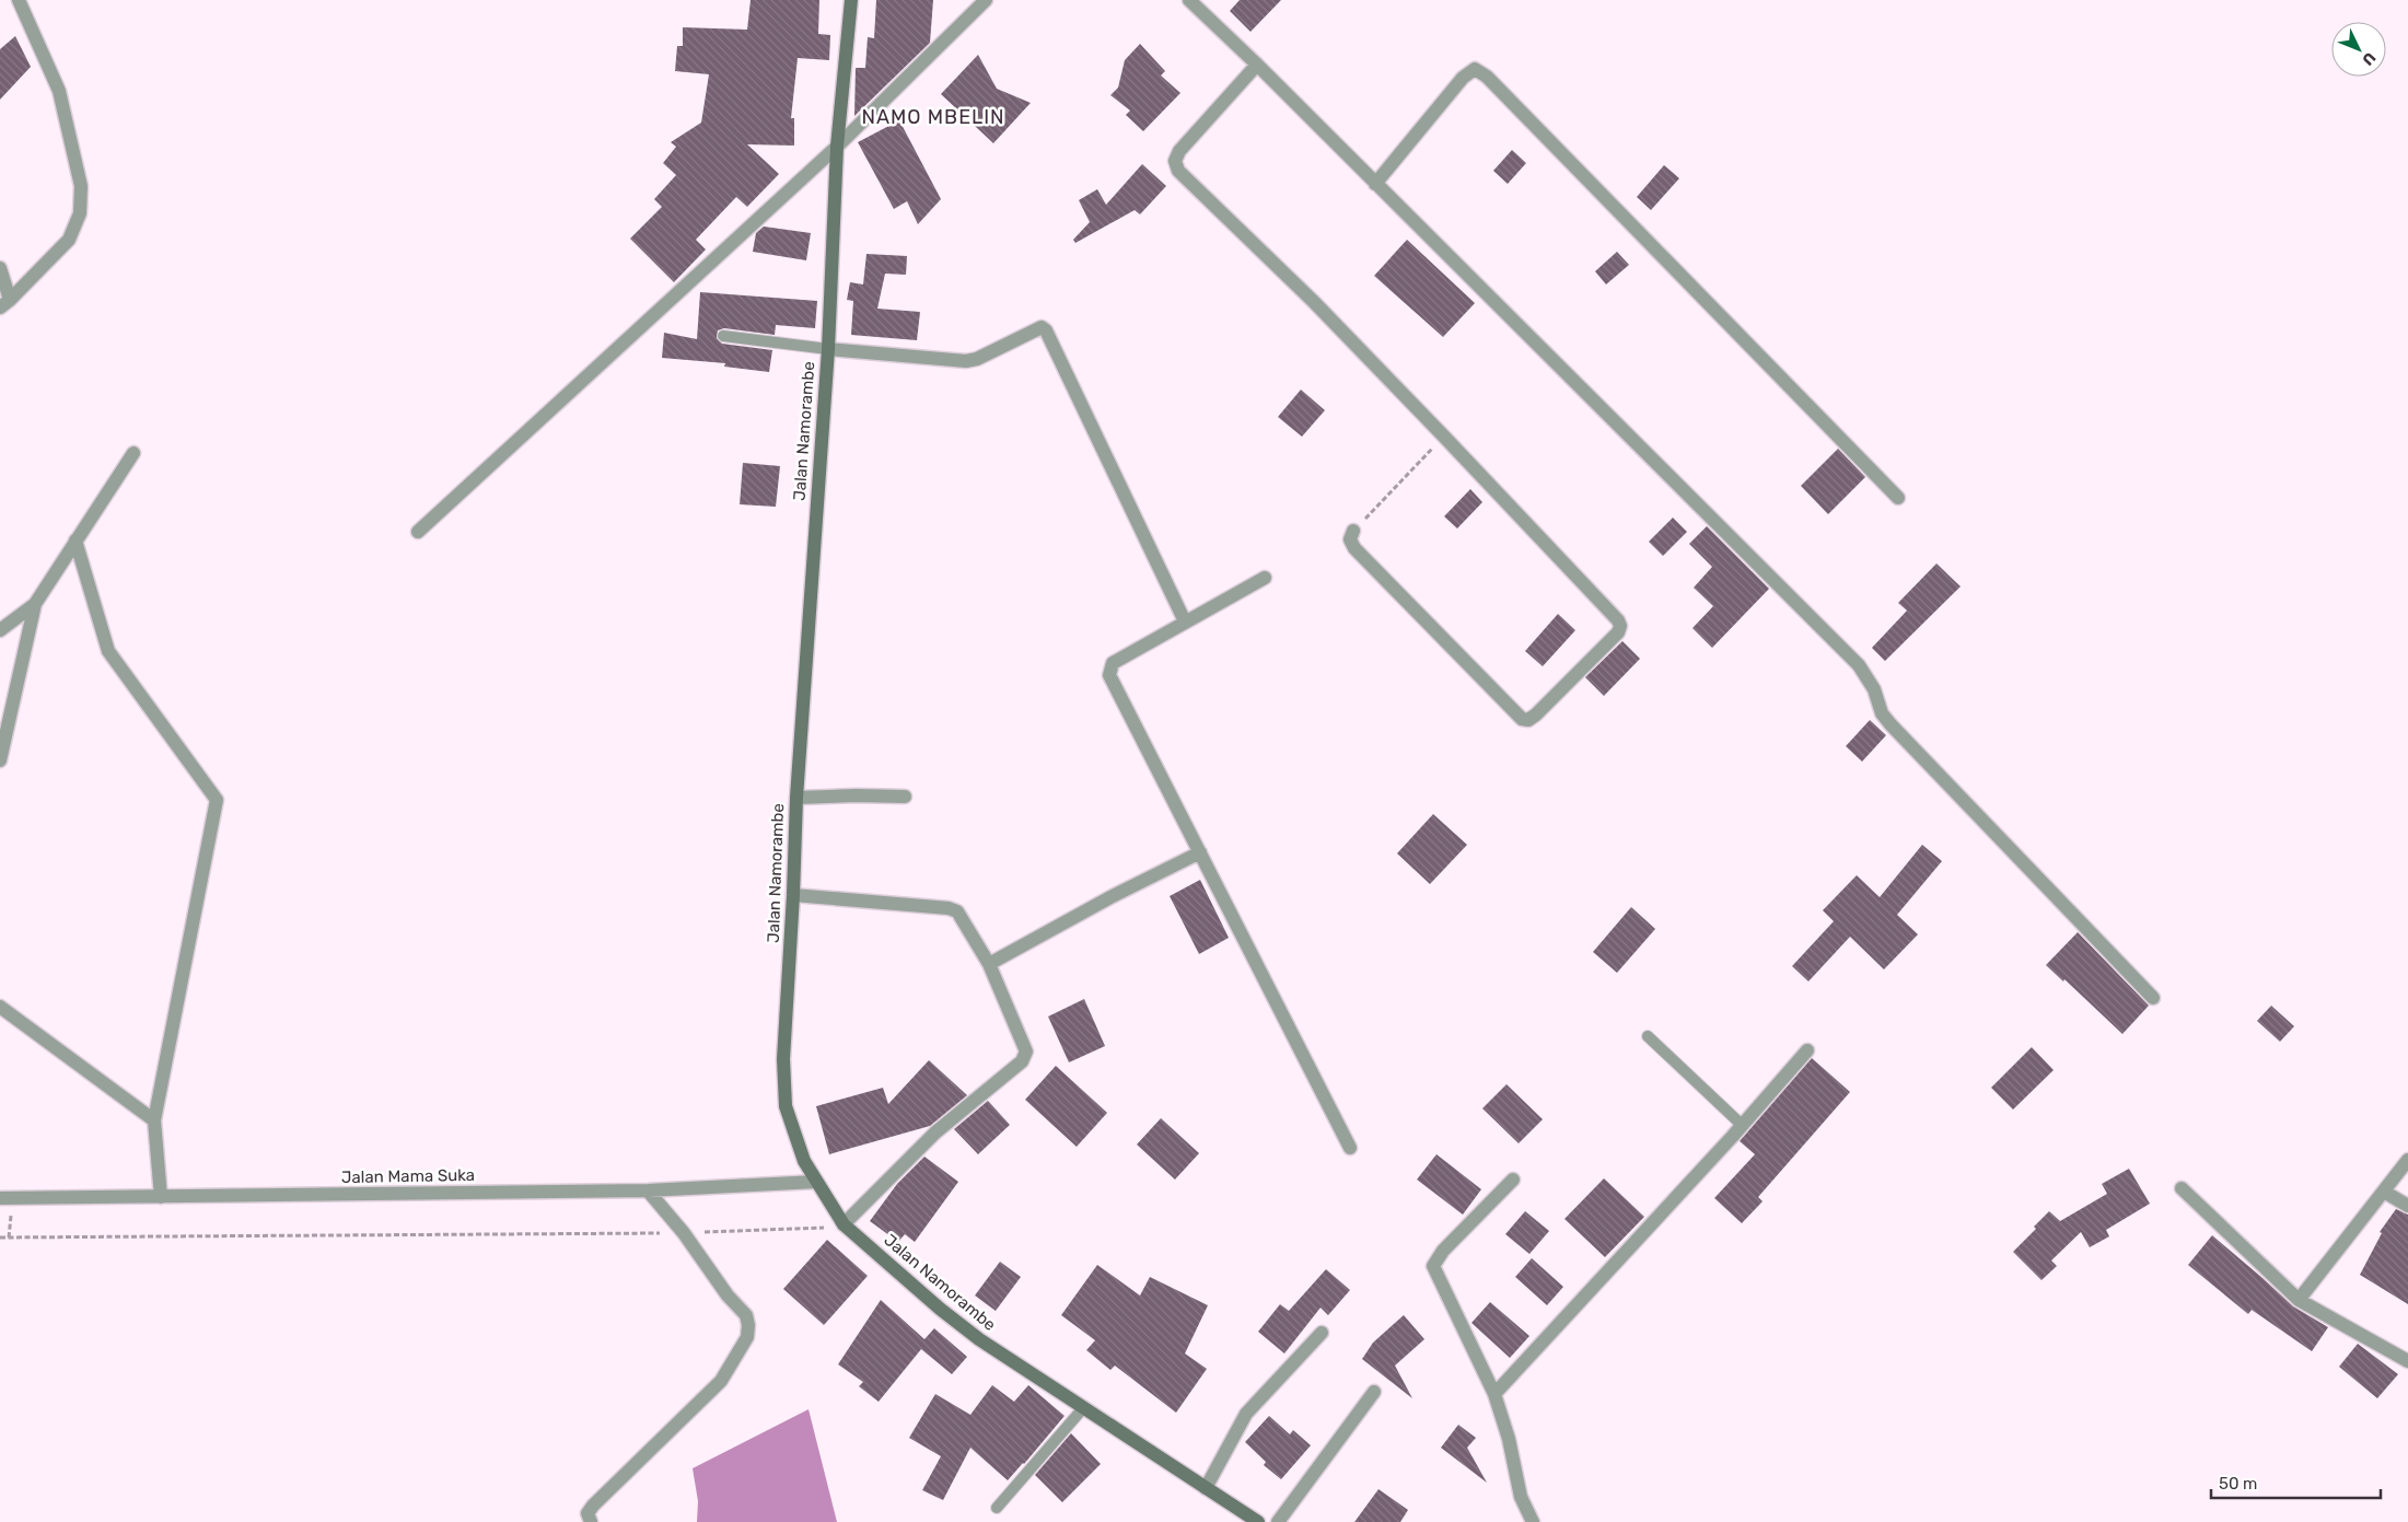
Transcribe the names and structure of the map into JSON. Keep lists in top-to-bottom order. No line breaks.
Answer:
{"streets":{"main road":["Jalan Namorambe"],"street":["Jalan Mama Suka"]},"crossings":[["Jalan Namorambe","Jalan Mama Suka"]],"districts":["NAMO MBELIN"],"scale_bar":"50 m","north":"bottom right"}
